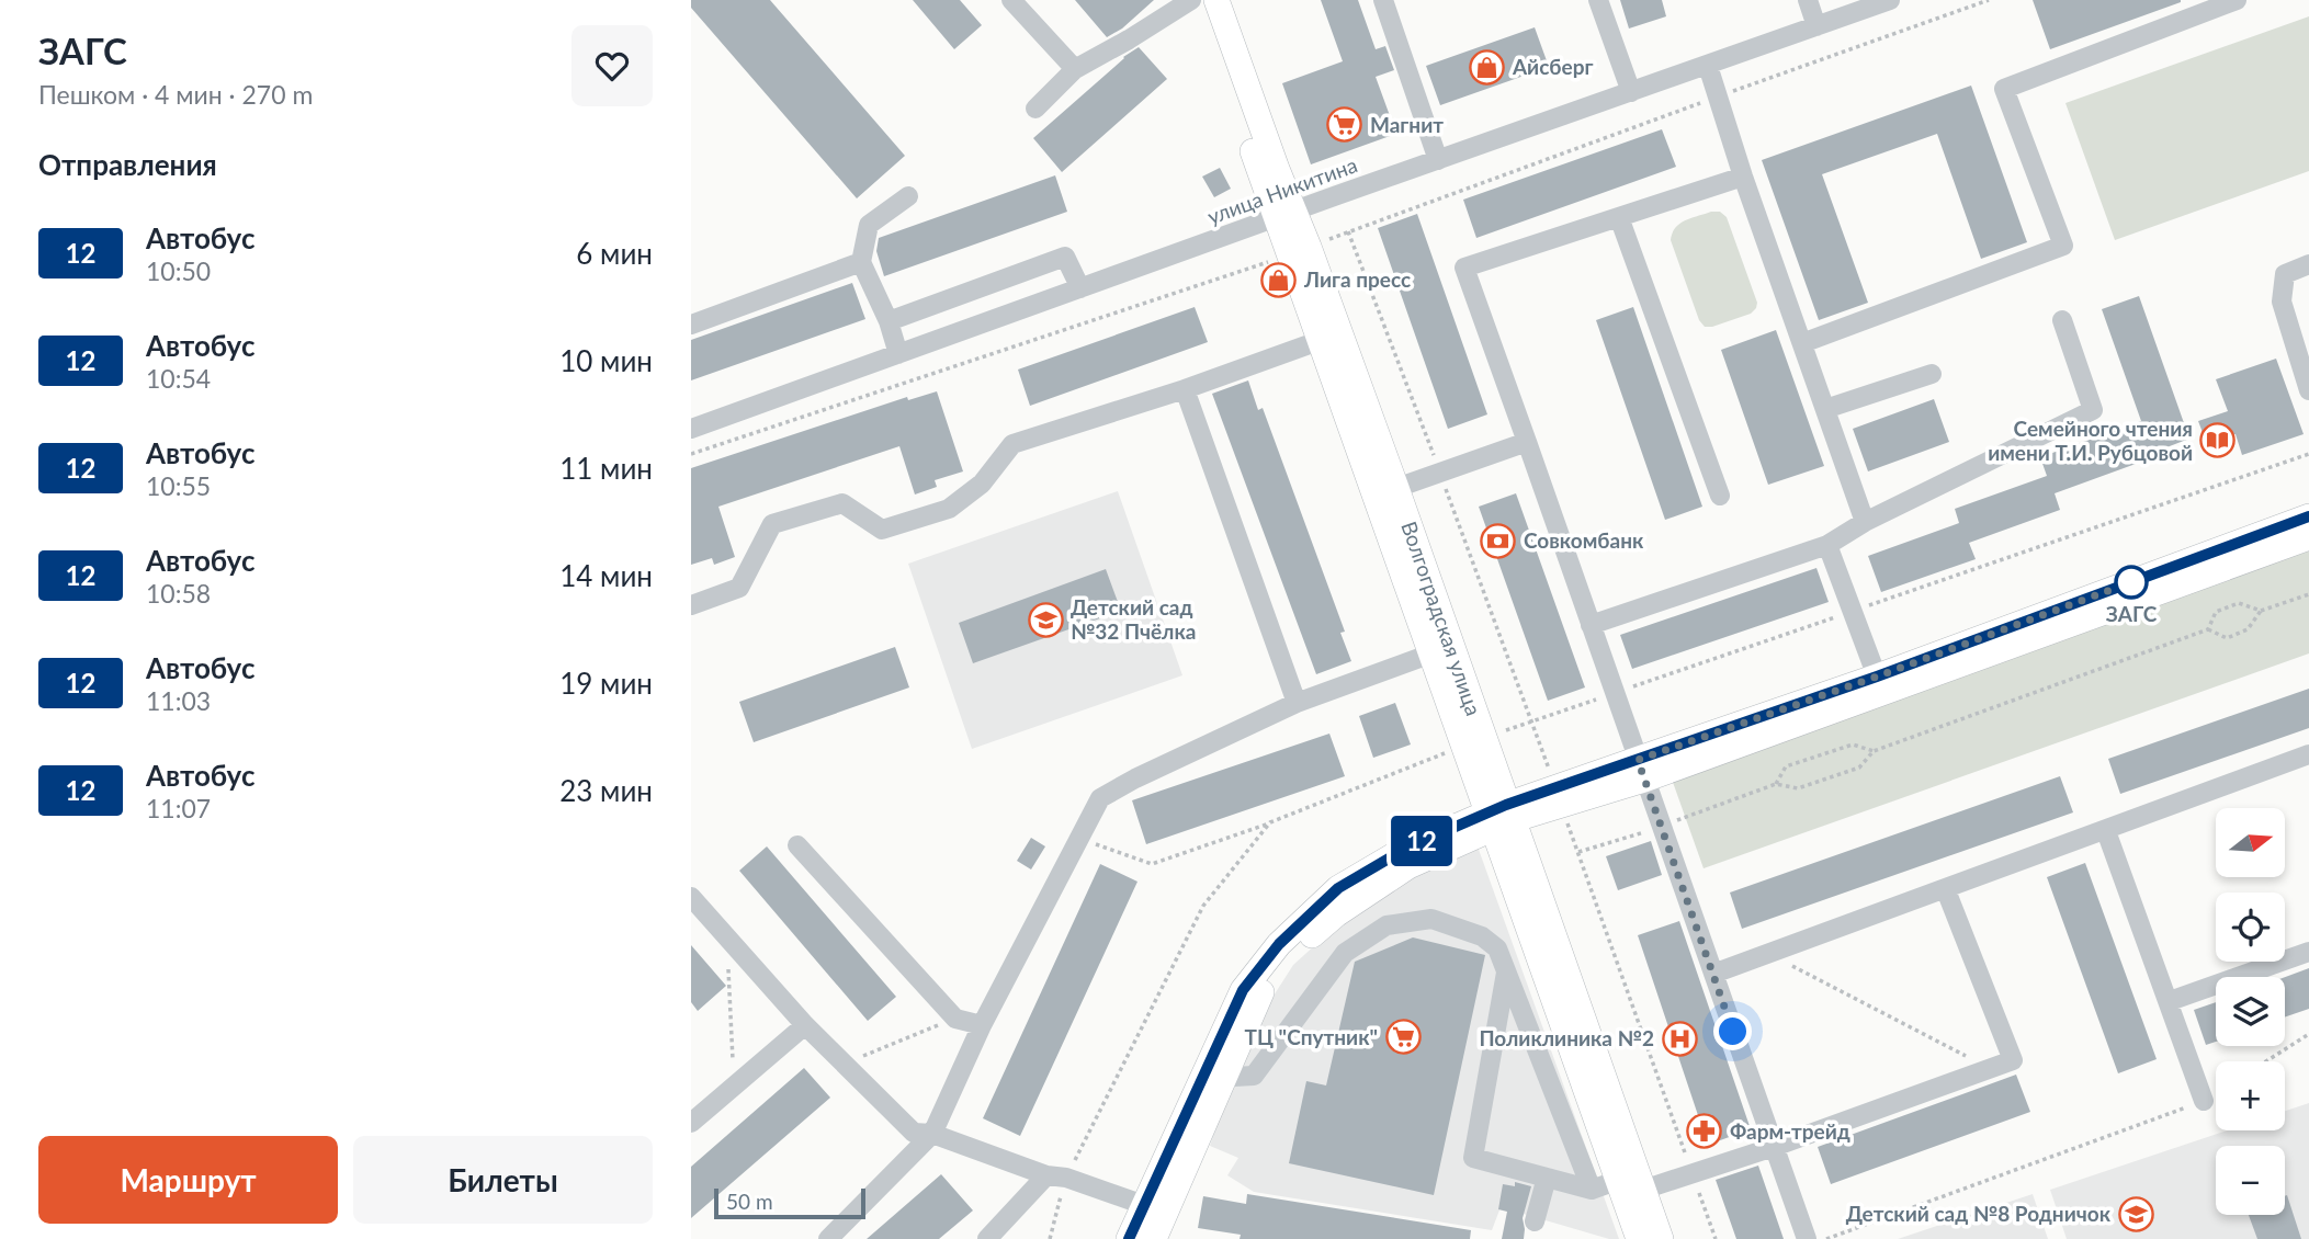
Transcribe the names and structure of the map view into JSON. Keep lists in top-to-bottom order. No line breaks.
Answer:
{"streets":{"main road":["Волгоградская улица"],"street":["улица Никитина"]},"crossings":[["улица Никитина","Волгоградская улица"]],"places":{"shop":["Айсберг","Лига пресс"],"supermarket":["Магнит","ТЦ \"Спутник\""],"library":["Семейного чтения имени Т.И. Рубцовой"],"bank":["Совкомбанк"],"other":["ЗАГС"],"school or university":["Детский сад №32 Пчёлка","Детский сад №8 Родничок"],"hospital":["Поликлиника №2"],"pharmacy":["Фарм-трейд"]},"lines":["bus line 12"],"scale_bar":"50 m","north":"right","page":{"heading":[["ЗАГС","Пешком · 4 мин · 270 m"],"Отправления"],"on_map":"12","list":[{"mark":"12","name":"Автобус","note":"10:50","value":"6 мин"},{"mark":"12","name":"Автобус","note":"10:54","value":"10 мин"},{"mark":"12","name":"Автобус","note":"10:55","value":"11 мин"},{"mark":"12","name":"Автобус","note":"10:58","value":"14 мин"},{"mark":"12","name":"Автобус","note":"11:03","value":"19 мин"},{"mark":"12","name":"Автобус","note":"11:07","value":"23 мин"}],"map_buttons":["+","−"],"buttons":["Маршрут","Билеты"],"scale":"50 m"}}
